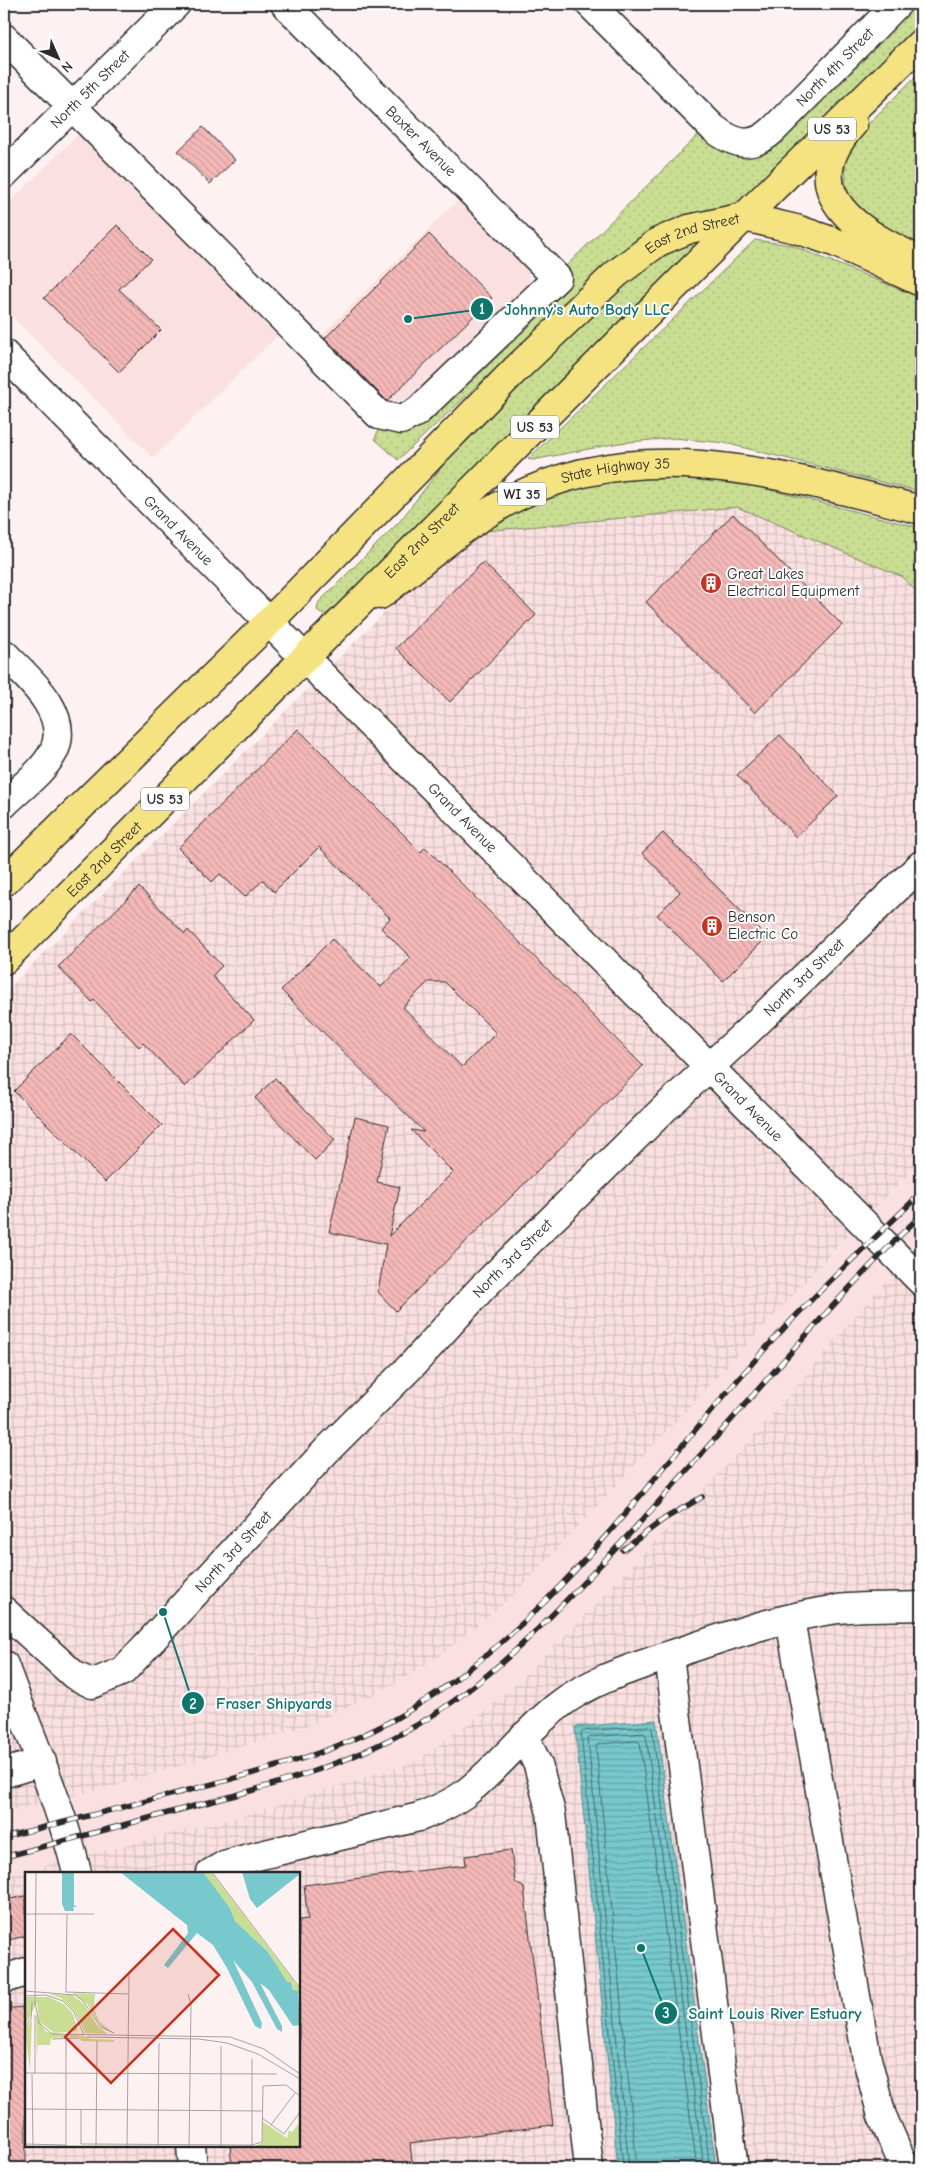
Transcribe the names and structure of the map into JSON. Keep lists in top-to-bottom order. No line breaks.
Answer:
{"streets":{"main road":["US 53","East 2nd Street","State Highway 35","WI 35"],"street":["North 4th Street","North 5th Street","Baxter Avenue","Grand Avenue","North 3rd Street"]},"crossings":[["North 5th Street","Baxter Avenue"],["US 53","East 2nd Street"],["East 2nd Street","State Highway 35"],["East 2nd Street","Grand Avenue"],["Grand Avenue","North 3rd Street"]],"places":{"other":["Johnny's Auto Body LLC","Fraser Shipyards","Saint Louis River Estuary"],"building":["Great Lakes Electrical Equipment","Benson Electric Co"]},"north":"bottom right"}
